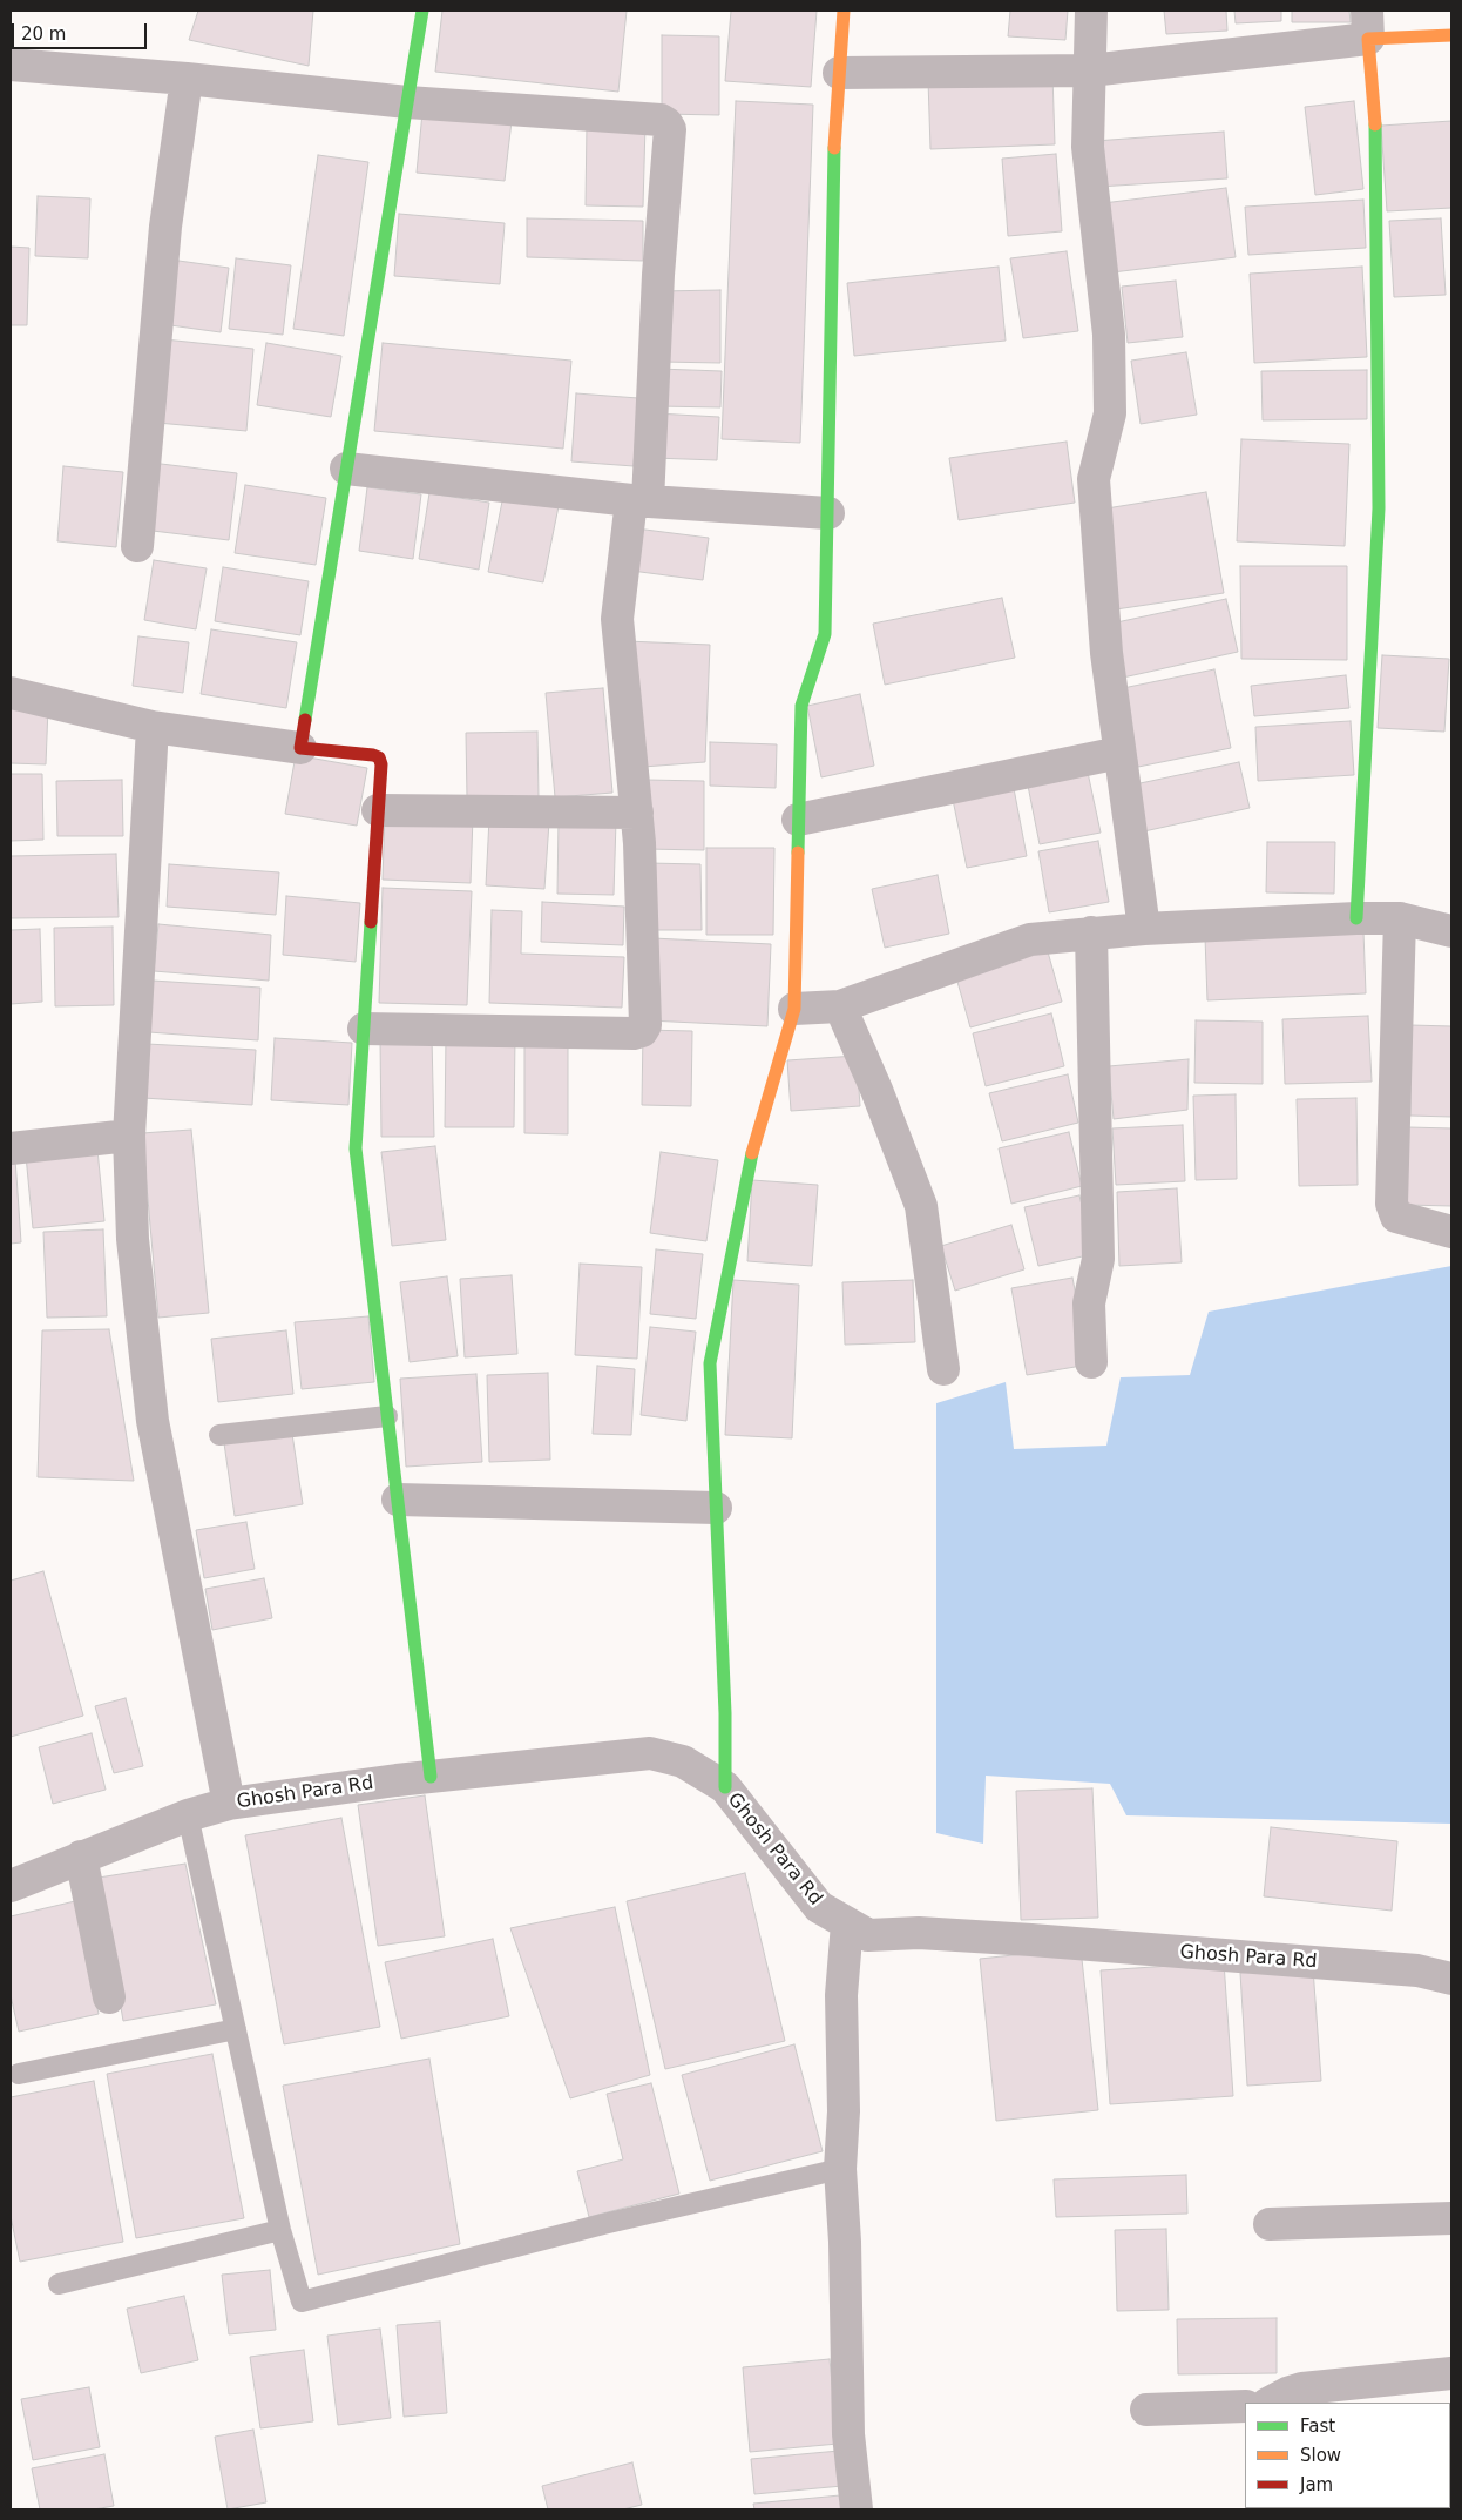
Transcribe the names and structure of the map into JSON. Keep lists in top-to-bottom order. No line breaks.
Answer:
{"streets":{"street":["Ghosh Para Rd"]},"legend":["Fast","Slow","Jam"],"scale_bar":"20 m"}
